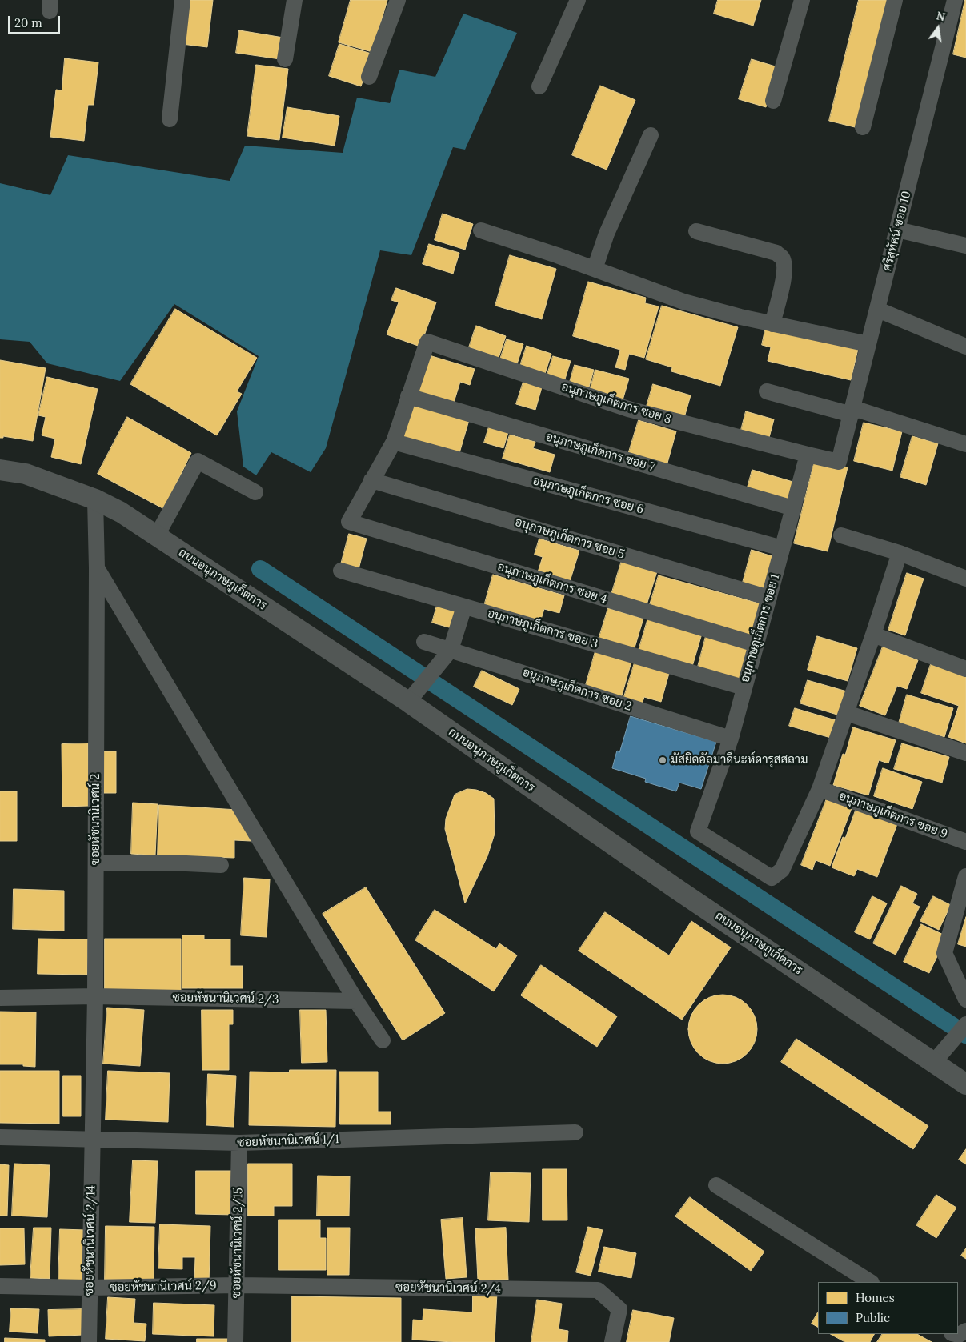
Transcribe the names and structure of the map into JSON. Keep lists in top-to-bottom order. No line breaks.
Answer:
{"streets":{"street":["ศรีสุทัศน์ ซอย 10","อนุภาษภูเก็ตการ ซอย 8","อนุภาษภูเก็ตการ ซอย 7","อนุภาษภูเก็ตการ ซอย 6","อนุภาษภูเก็ตการ ซอย 5","ถนนอนุภาษภูเก็ตการ","อนุภาษภูเก็ตการ ซอย 4","อนุภาษภูเก็ตการ ซอย 1","อนุภาษภูเก็ตการ ซอย 3","อนุภาษภูเก็ตการ ซอย 2","อนุภาษภูเก็ตการ ซอย 9","ซอยหัชนานิเวศน์ 2","ซอยหัชนานิเวศน์ 2/3","ซอยหัชนานิเวศน์ 1/1","ซอยหัชนานิเวศน์ 2/14","ซอยหัชนานิเวศน์ 2/15","ซอยหัชนานิเวศน์ 2/9","ซอยหัชนานิเวศน์ 2/4"]},"crossings":[["ศรีสุทัศน์ ซอย 10","อนุภาษภูเก็ตการ ซอย 8"],["ศรีสุทัศน์ ซอย 10","อนุภาษภูเก็ตการ ซอย 1"],["อนุภาษภูเก็ตการ ซอย 8","อนุภาษภูเก็ตการ ซอย 7"],["อนุภาษภูเก็ตการ ซอย 8","อนุภาษภูเก็ตการ ซอย 1"],["อนุภาษภูเก็ตการ ซอย 7","อนุภาษภูเก็ตการ ซอย 1"],["อนุภาษภูเก็ตการ ซอย 6","อนุภาษภูเก็ตการ ซอย 1"],["อนุภาษภูเก็ตการ ซอย 5","อนุภาษภูเก็ตการ ซอย 4"],["อนุภาษภูเก็ตการ ซอย 5","อนุภาษภูเก็ตการ ซอย 1"],["ถนนอนุภาษภูเก็ตการ","ซอยหัชนานิเวศน์ 2"],["อนุภาษภูเก็ตการ ซอย 4","อนุภาษภูเก็ตการ ซอย 1"],["อนุภาษภูเก็ตการ ซอย 1","อนุภาษภูเก็ตการ ซอย 3"],["อนุภาษภูเก็ตการ ซอย 1","อนุภาษภูเก็ตการ ซอย 2"],["อนุภาษภูเก็ตการ ซอย 1","อนุภาษภูเก็ตการ ซอย 9"],["ซอยหัชนานิเวศน์ 2","ซอยหัชนานิเวศน์ 2/3"],["ซอยหัชนานิเวศน์ 2","ซอยหัชนานิเวศน์ 1/1"],["ซอยหัชนานิเวศน์ 2","ซอยหัชนานิเวศน์ 2/14"],["ซอยหัชนานิเวศน์ 1/1","ซอยหัชนานิเวศน์ 2/14"],["ซอยหัชนานิเวศน์ 1/1","ซอยหัชนานิเวศน์ 2/15"],["ซอยหัชนานิเวศน์ 2/14","ซอยหัชนานิเวศน์ 2/9"],["ซอยหัชนานิเวศน์ 2/15","ซอยหัชนานิเวศน์ 2/9"],["ซอยหัชนานิเวศน์ 2/15","ซอยหัชนานิเวศน์ 2/4"],["ซอยหัชนานิเวศน์ 2/9","ซอยหัชนานิเวศน์ 2/4"]],"places":["มัสยิดอัลมาดีนะห์ดารุสสลาม"],"legend":["Homes","Public"],"scale_bar":"20 m","north":"top"}
